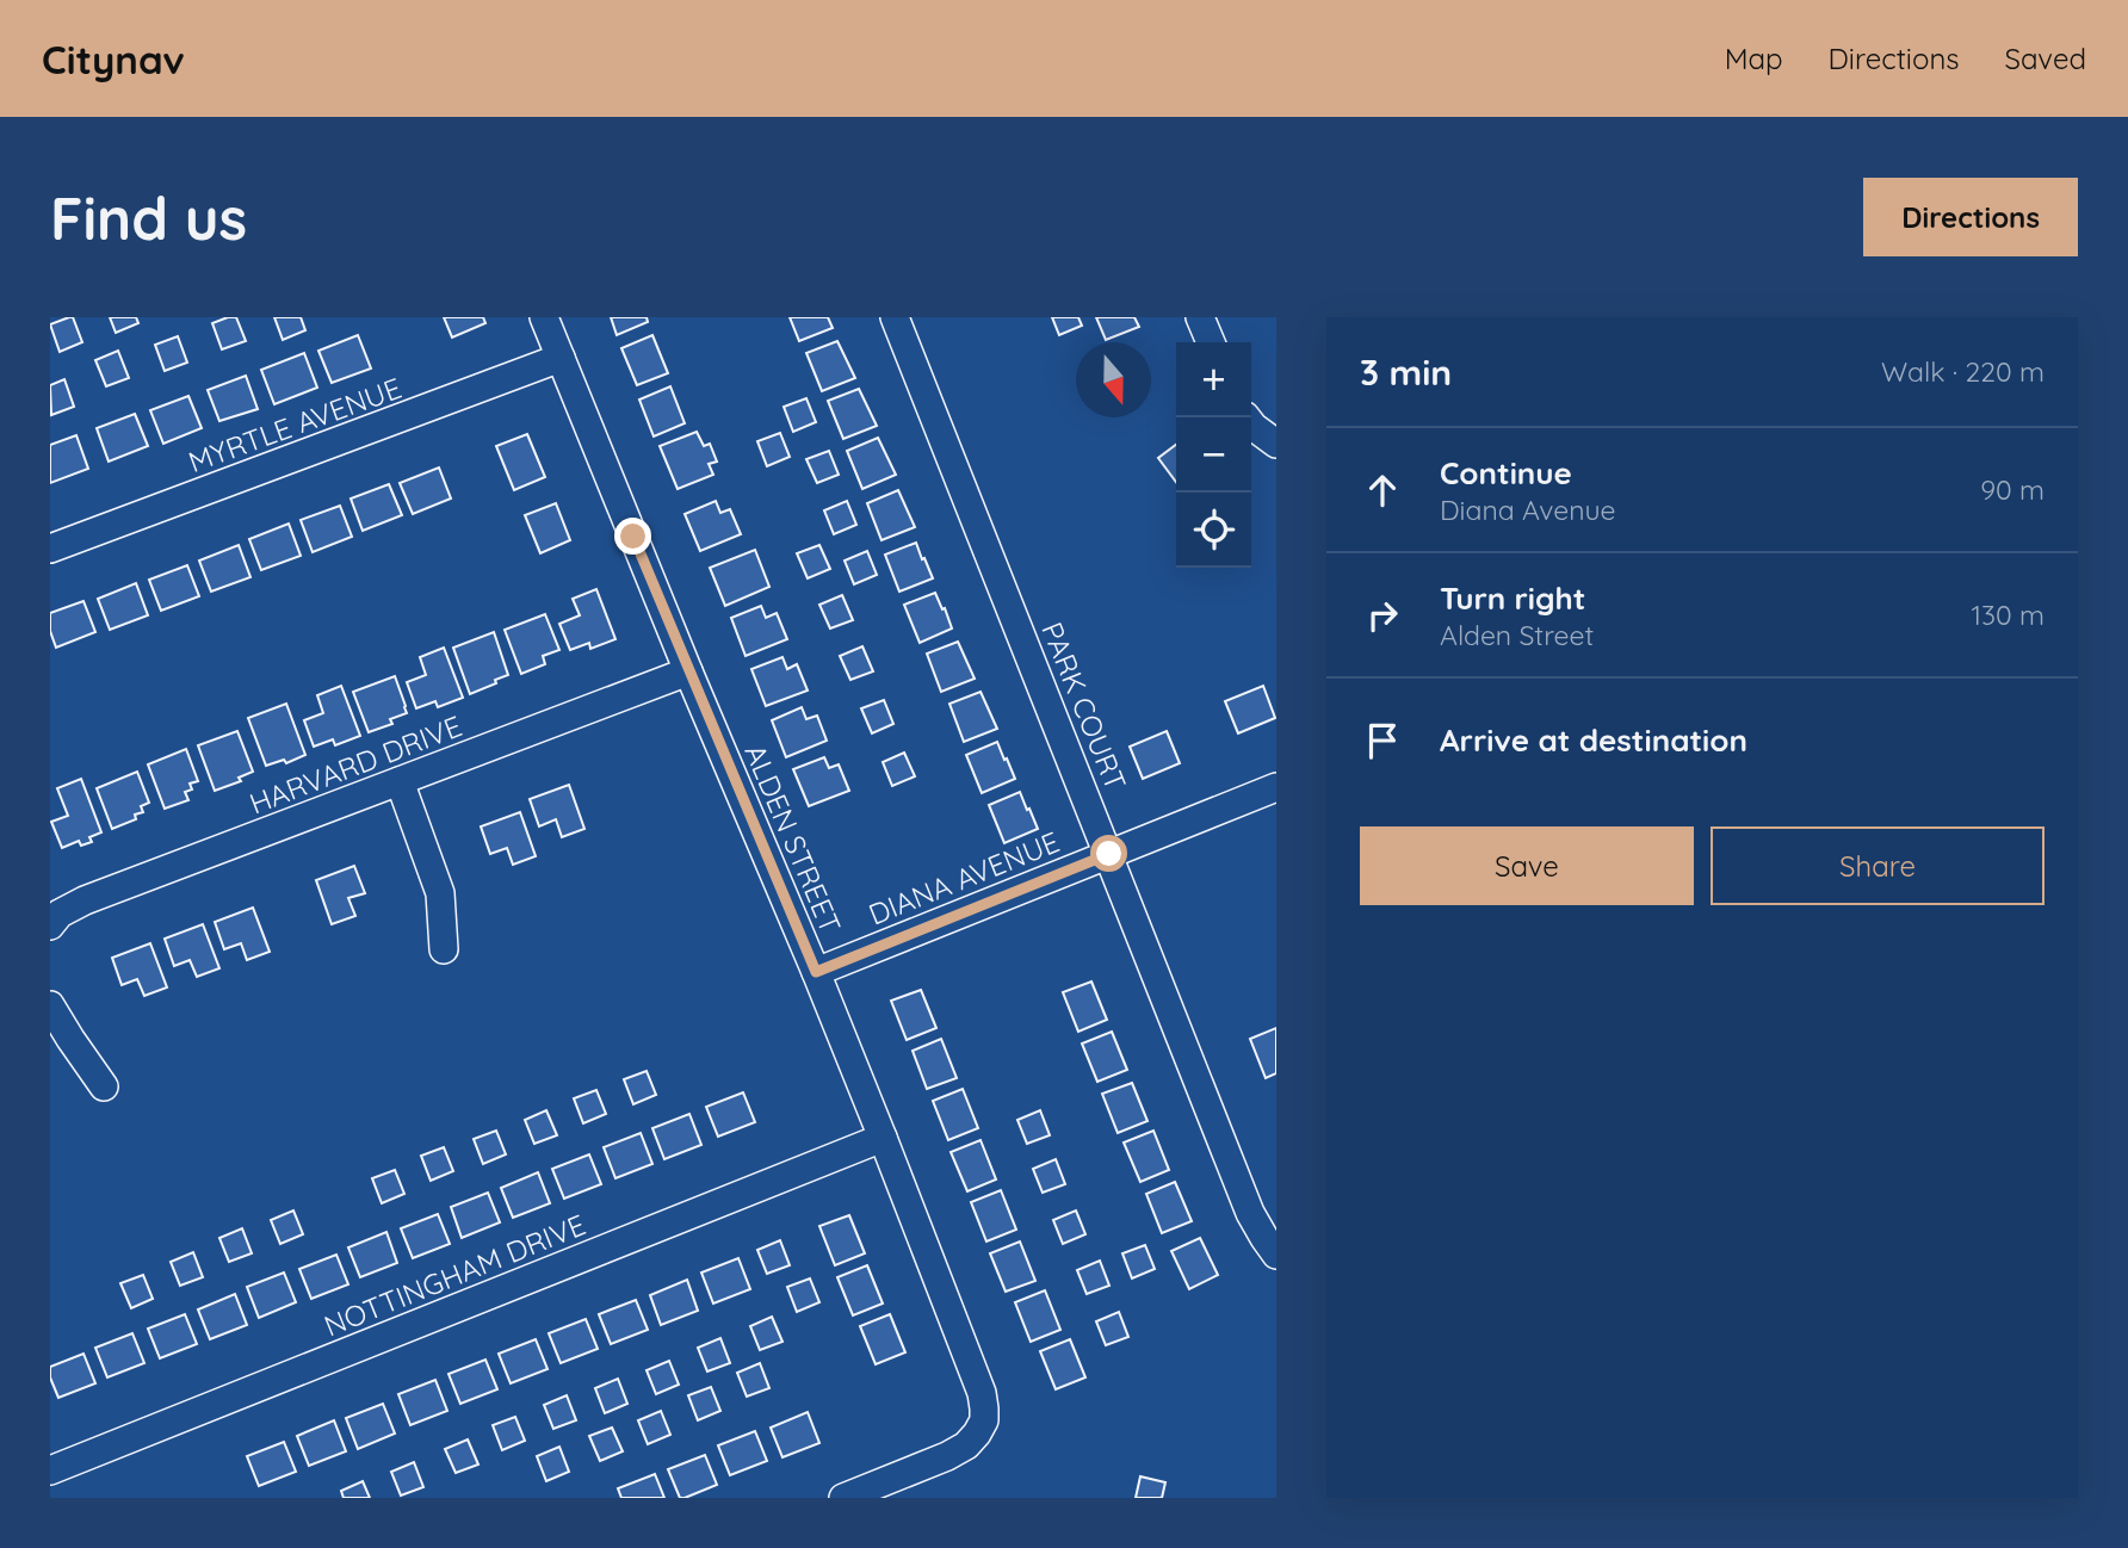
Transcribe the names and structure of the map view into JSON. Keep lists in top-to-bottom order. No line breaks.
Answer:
{"streets":{"street":["MYRTLE AVENUE","PARK COURT","HARVARD DRIVE","ALDEN STREET","DIANA AVENUE","NOTTINGHAM DRIVE"]},"crossings":[["MYRTLE AVENUE","ALDEN STREET"],["PARK COURT","DIANA AVENUE"],["HARVARD DRIVE","ALDEN STREET"],["ALDEN STREET","DIANA AVENUE"],["ALDEN STREET","NOTTINGHAM DRIVE"]],"north":"bottom","page":{"header":"Citynav","nav":["Map","Directions","Saved"],"buttons":["Directions",["Save","Share"]],"title":"Find us","heading":["3 min","Walk · 220 m"],"map_buttons":["+","−"],"list":[["Continue","Diana Avenue","90 m"],["Turn right","Alden Street","130 m"],"Arrive at destination"]}}
